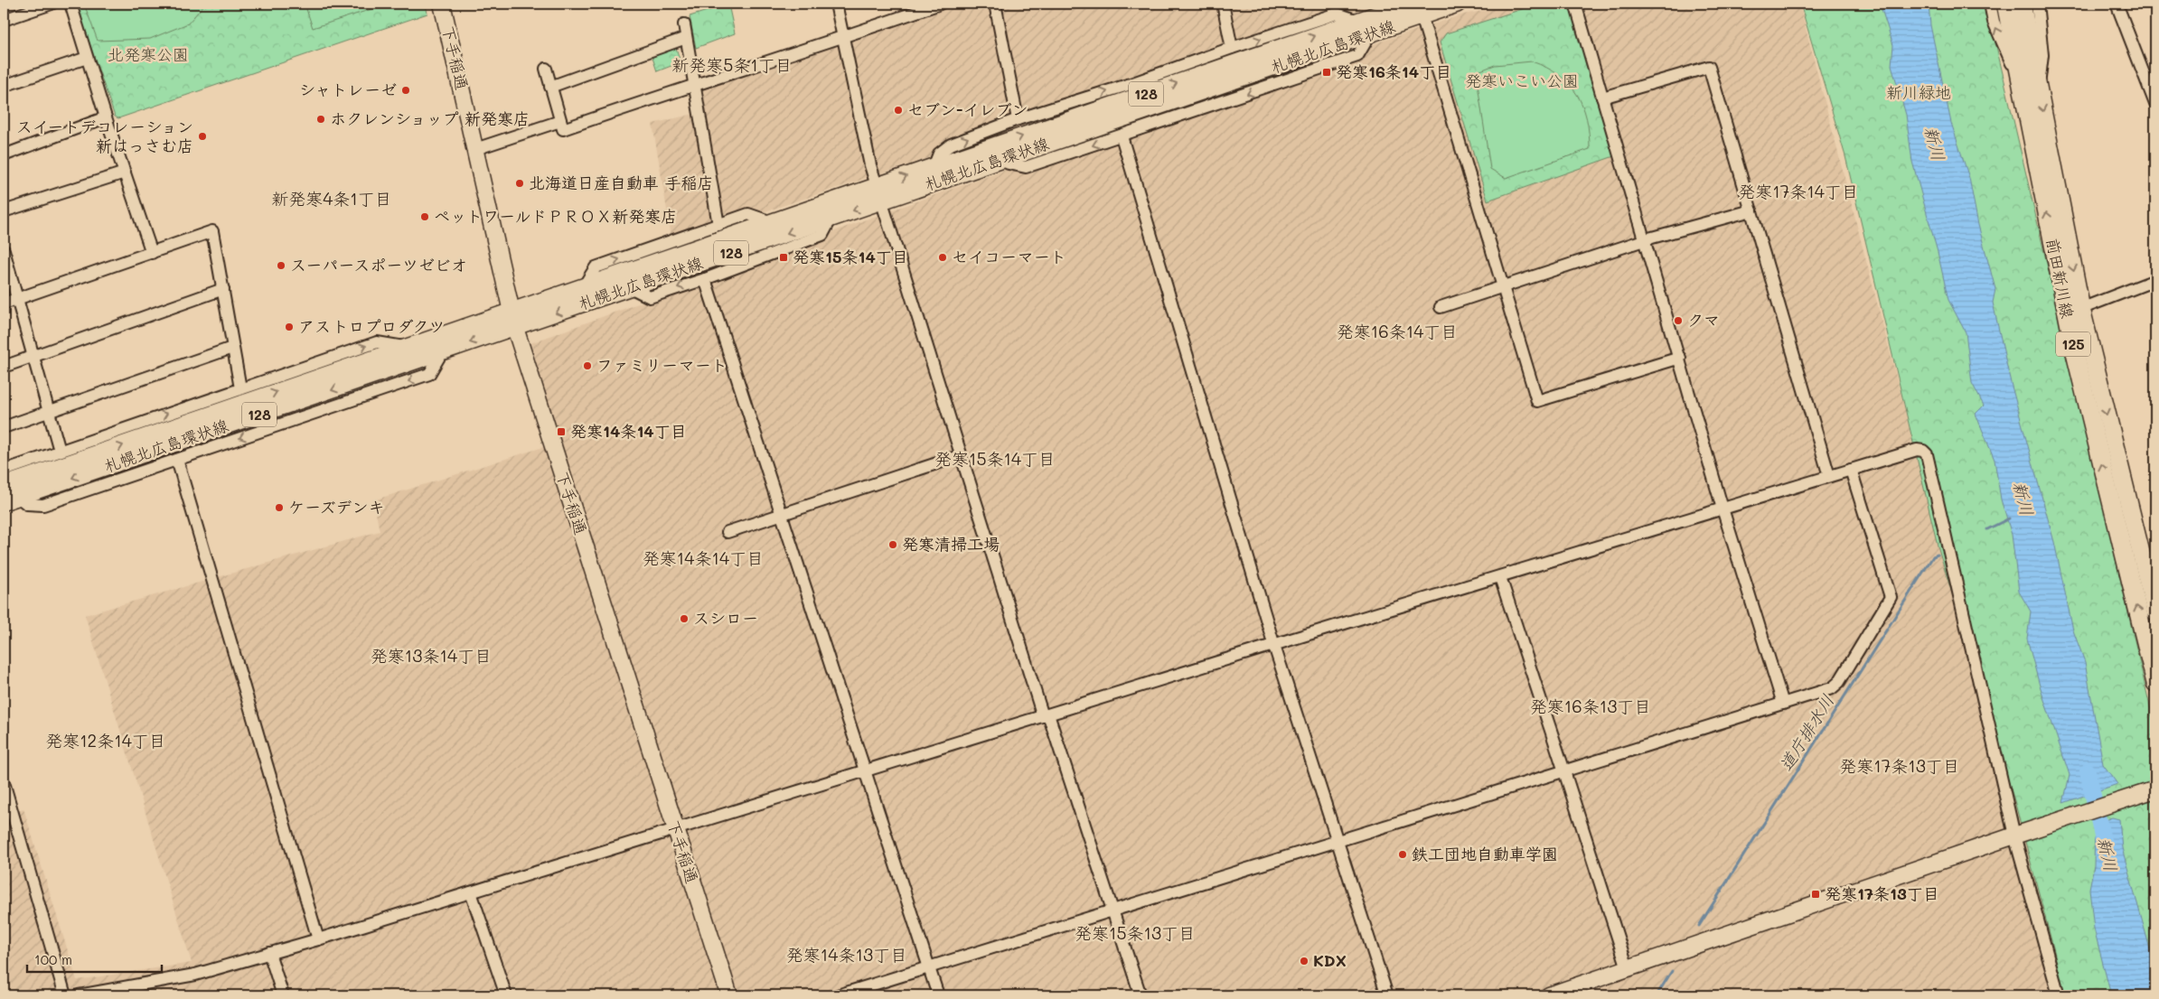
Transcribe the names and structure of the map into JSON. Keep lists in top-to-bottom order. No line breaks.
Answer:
{"streets":{"main road":["札幌北広島環状線","下手稲通","128","前田新川線","125"]},"crossings":[["札幌北広島環状線","下手稲通"]],"districts":["新発寒5条1丁目","発寒17条14丁目","新発寒4条1丁目","発寒16条14丁目","発寒15条14丁目","発寒14条14丁目","発寒13条14丁目","発寒16条13丁目","発寒12条14丁目","発寒17条13丁目","発寒15条13丁目","発寒14条13丁目"],"water":["新川","道庁排水川"],"parks":["北発寒公園","発寒いこい公園","新川緑地"],"places":{"transit":["発寒16条14丁目","発寒15条14丁目","発寒14条14丁目","発寒17条13丁目"],"other":["シャトレーゼ","セブン-イレブン","ホクレンショップ 新発寒店","スイートデコレーション 新はっさむ店","北海道日産自動車 手稲店","ペットワールドＰＲＯＸ新発寒店","セイコーマート","スーパースポーツゼビオ","クマ","アストロプロダクツ","ファミリーマート","ケーズデンキ","発寒清掃工場","スシロー","鉄工団地自動車学園","KDX"]},"scale_bar":"100 m"}
